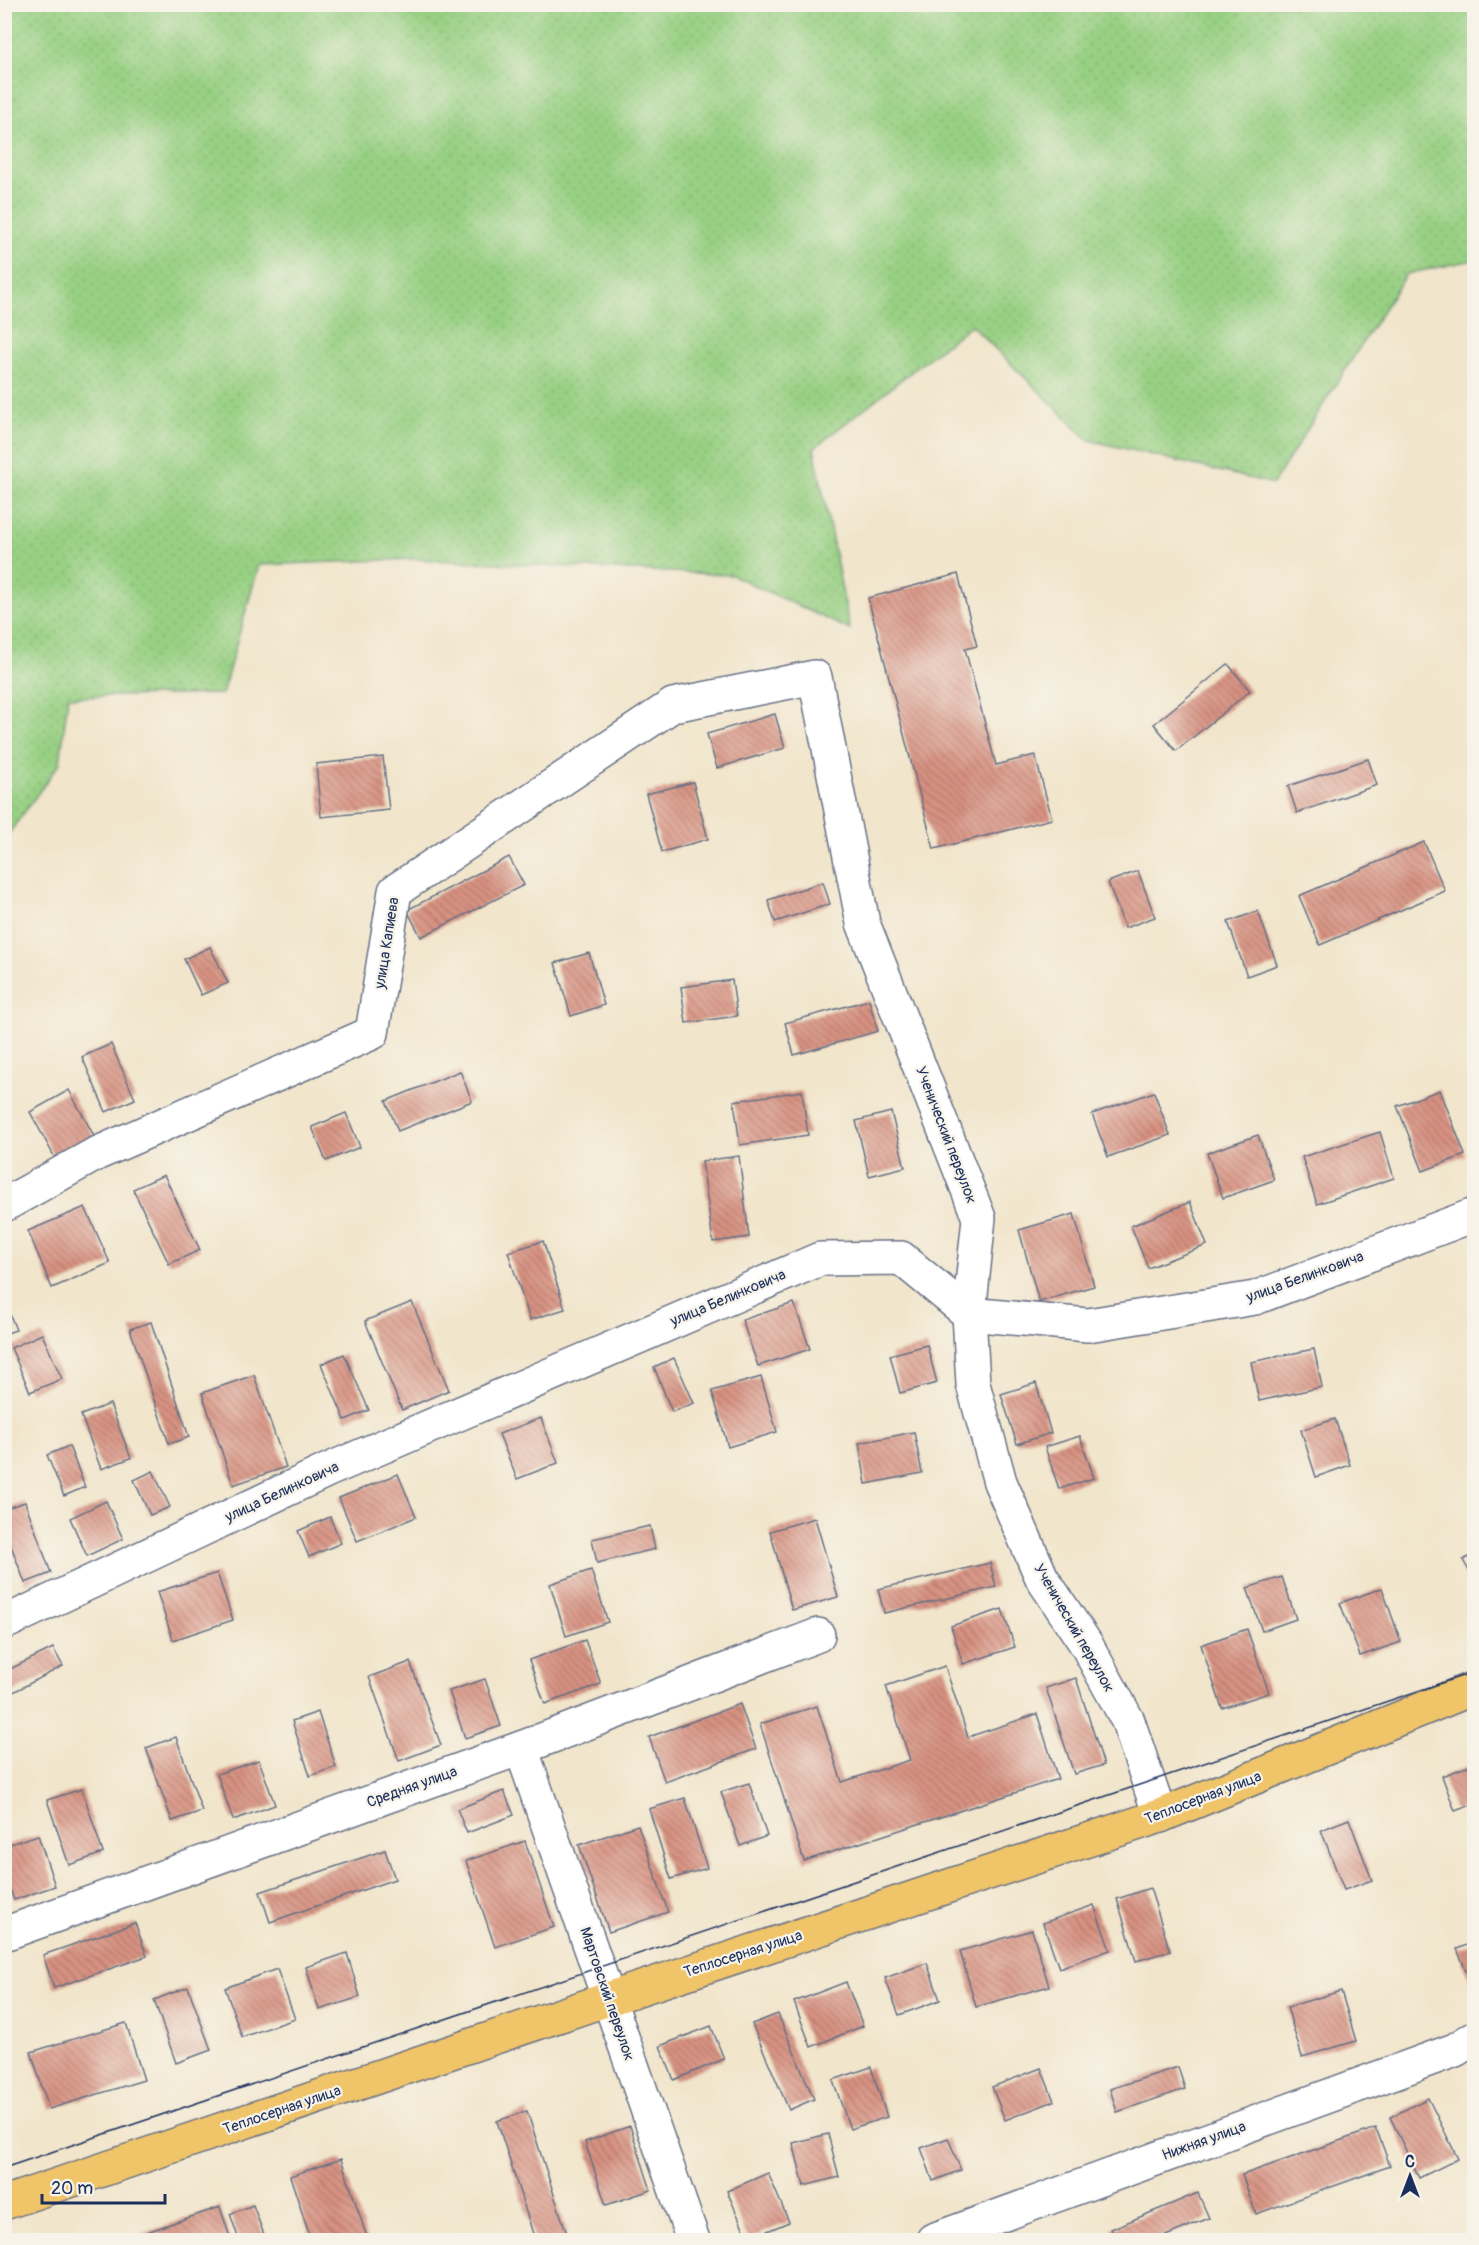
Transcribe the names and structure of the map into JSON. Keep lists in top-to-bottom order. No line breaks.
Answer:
{"streets":{"main road":["Теплосерная улица"],"street":["улица Капиева","Ученический переулок","улица Белинковича","Средняя улица","Мартовский переулок","Нижняя улица"]},"crossings":[["улица Капиева","Ученический переулок"],["Ученический переулок","улица Белинковича"],["Ученический переулок","Теплосерная улица"],["Средняя улица","Мартовский переулок"],["Теплосерная улица","Мартовский переулок"]],"scale_bar":"20 m","north":"top"}
